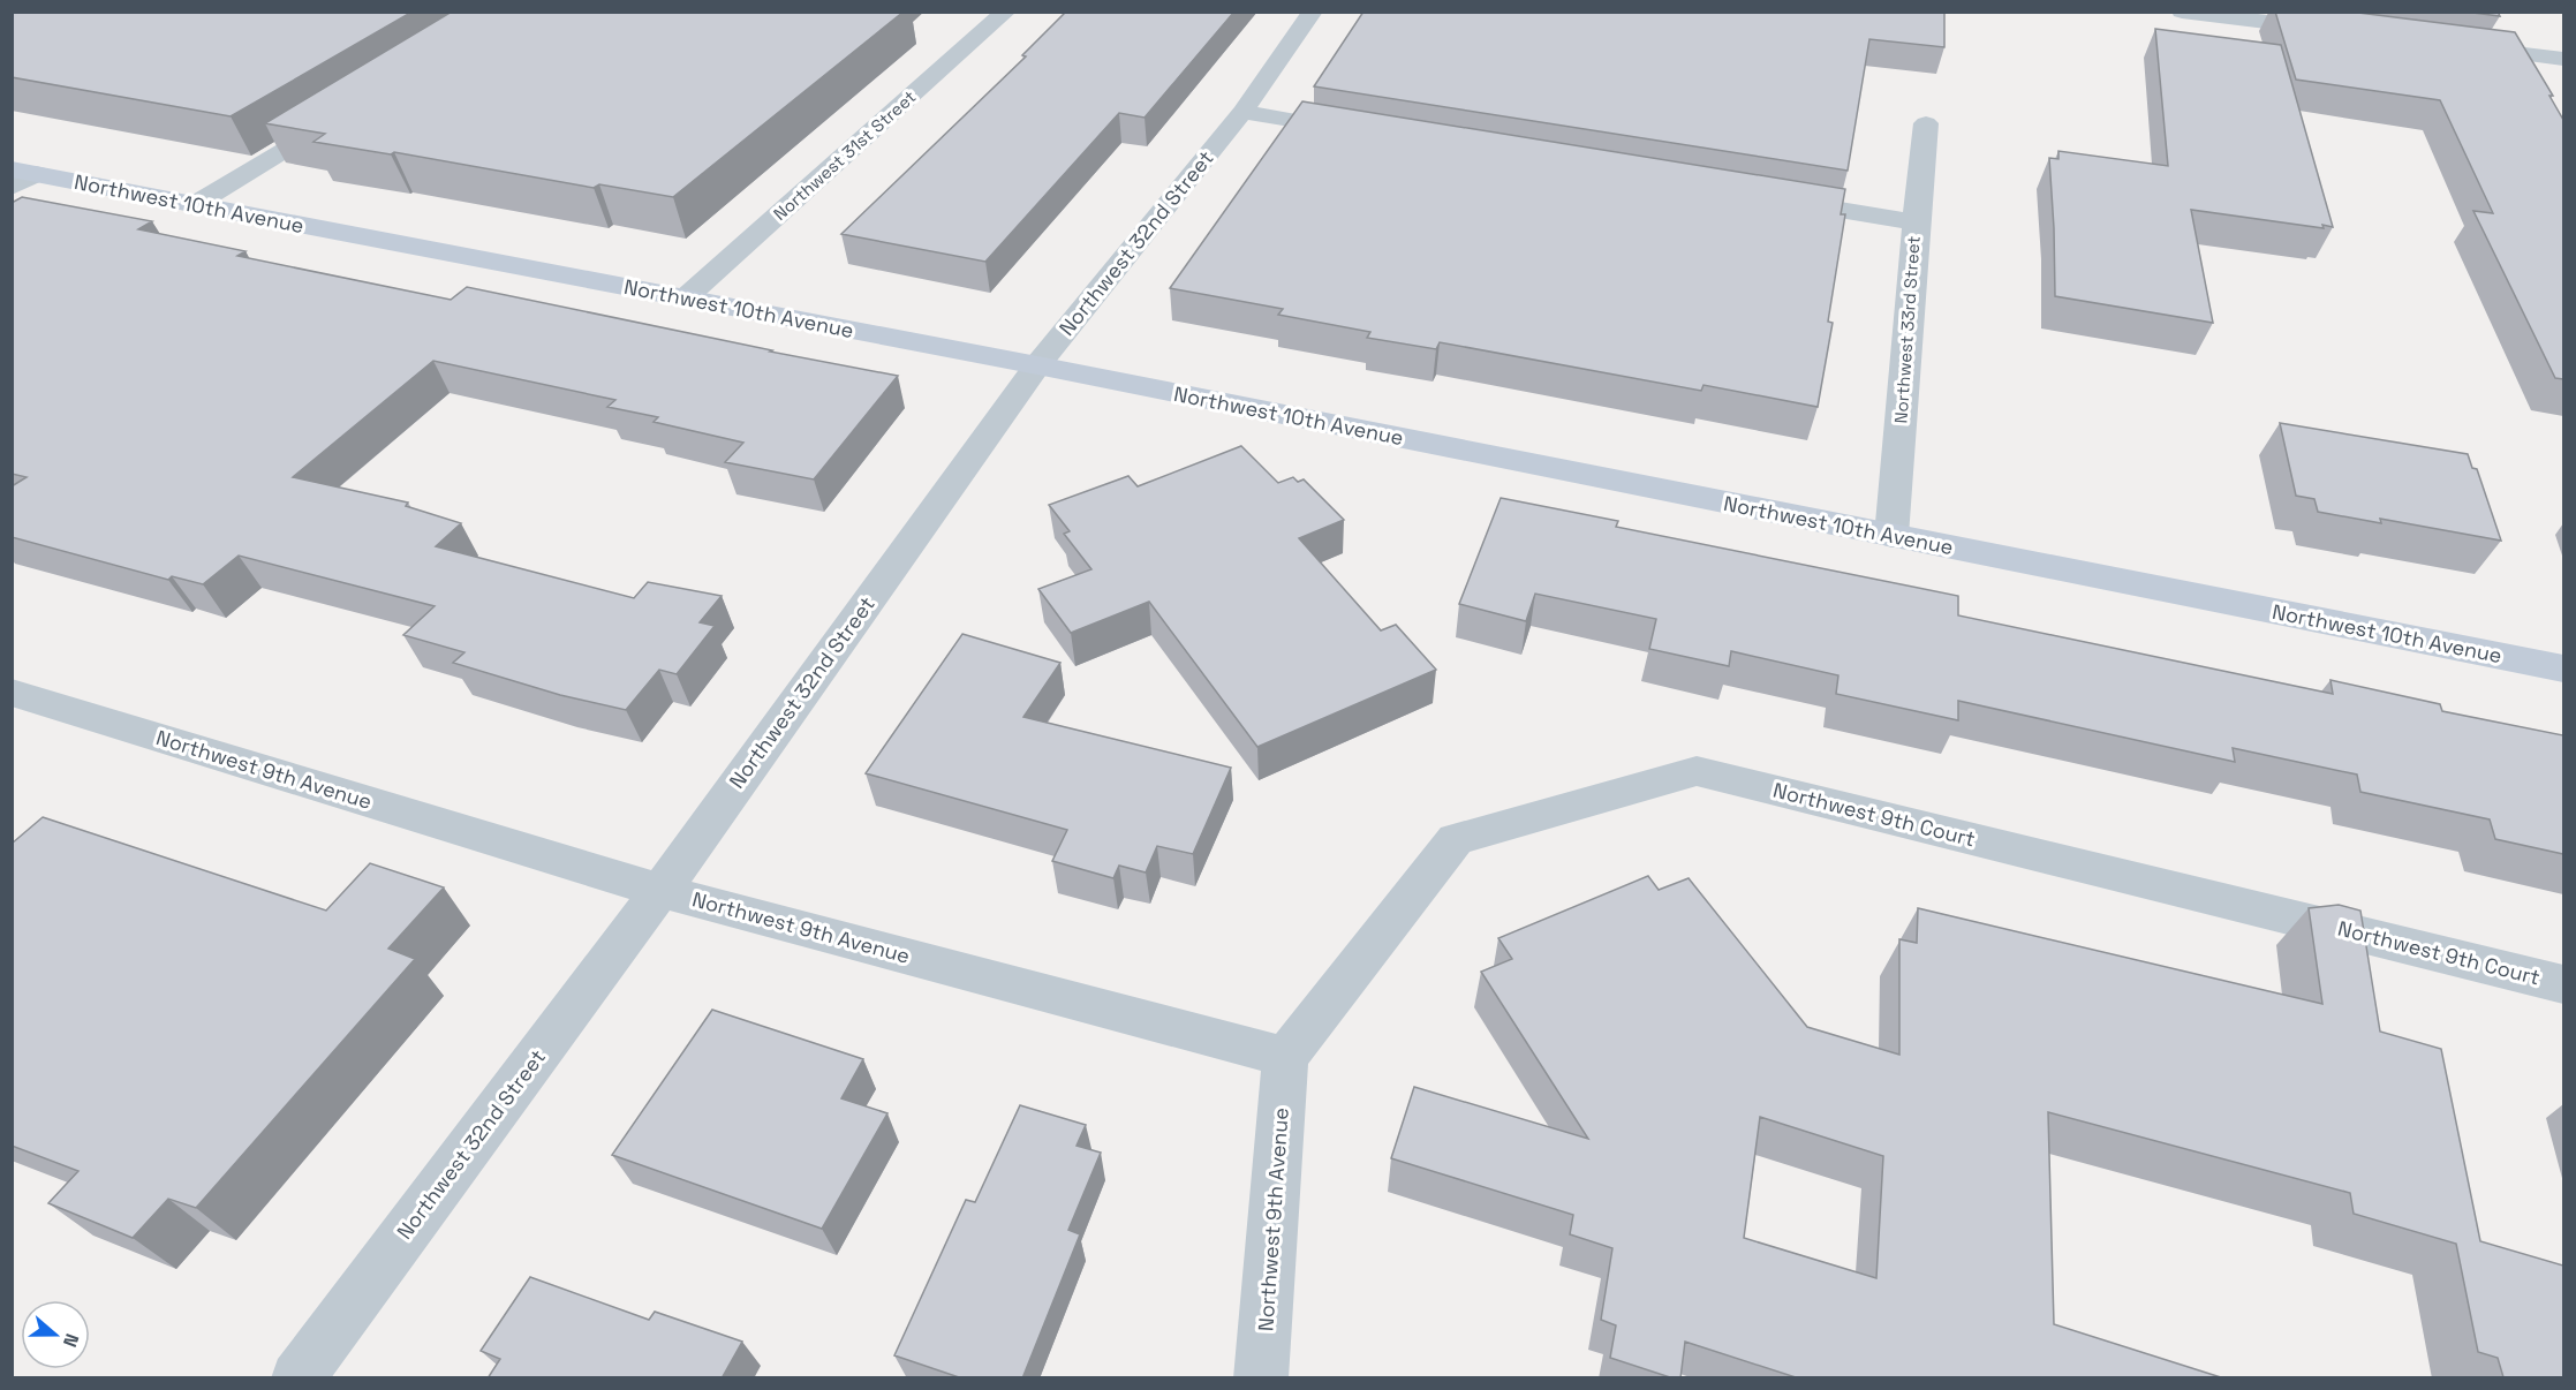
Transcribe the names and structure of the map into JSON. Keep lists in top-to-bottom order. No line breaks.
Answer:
{"streets":{"street":["Northwest 31st Street","Northwest 10th Avenue","Northwest 32nd Street","Northwest 33rd Street","Northwest 9th Avenue","Northwest 9th Court"]},"crossings":[["Northwest 31st Street","Northwest 10th Avenue"],["Northwest 10th Avenue","Northwest 32nd Street"],["Northwest 10th Avenue","Northwest 33rd Street"],["Northwest 32nd Street","Northwest 9th Avenue"],["Northwest 9th Avenue","Northwest 9th Court"]],"north":"right"}
